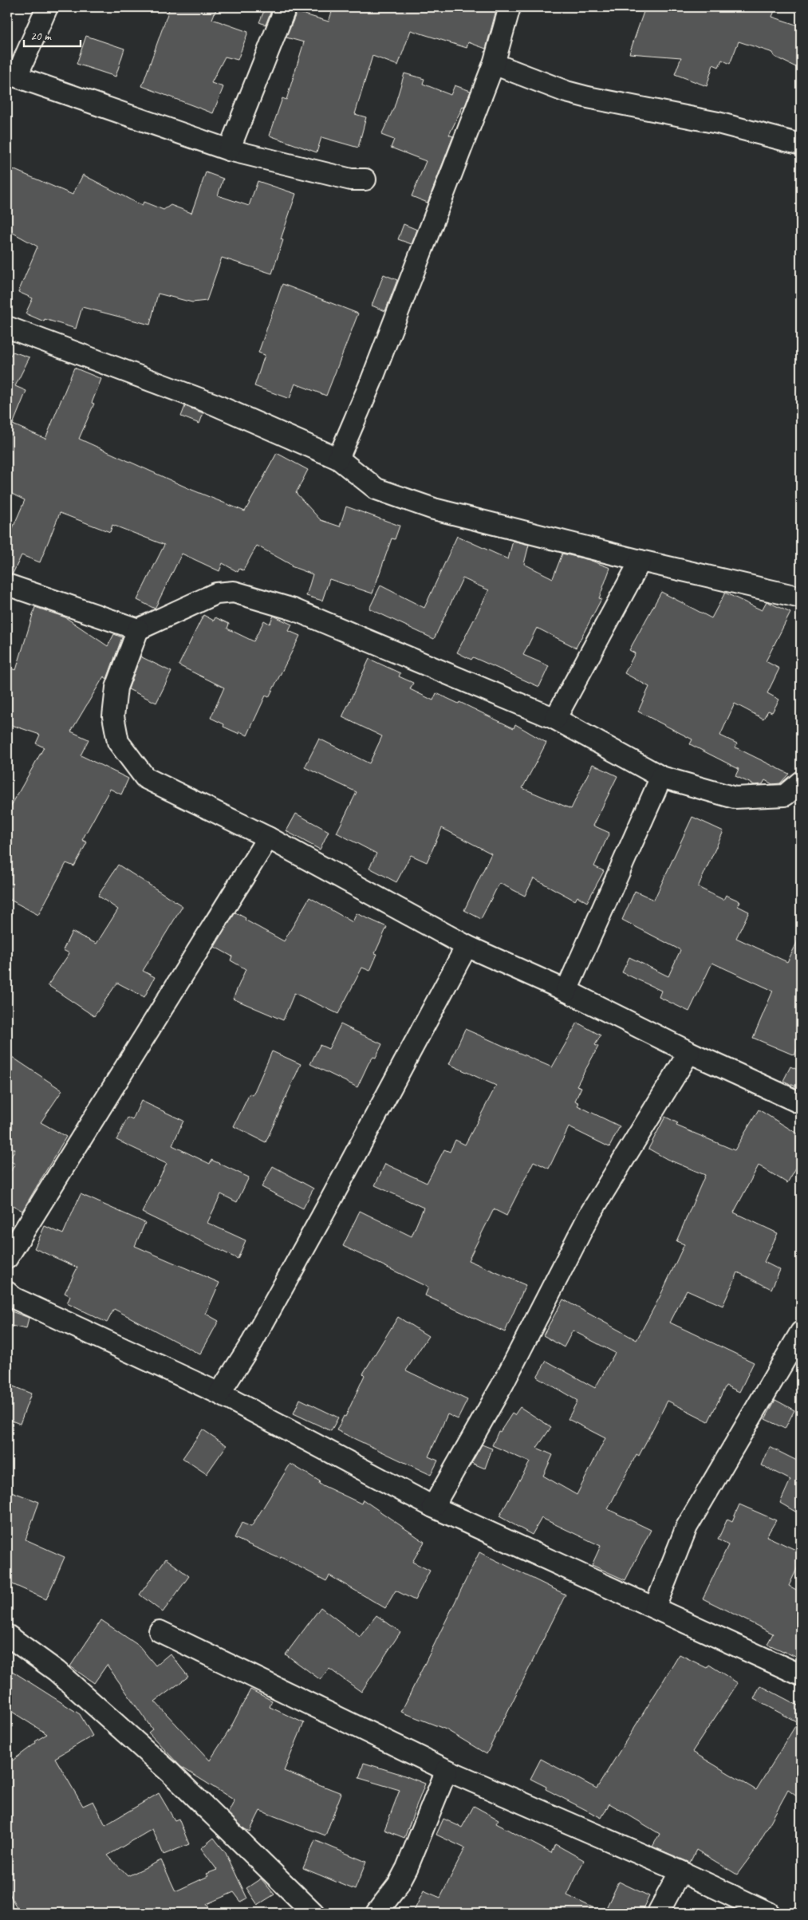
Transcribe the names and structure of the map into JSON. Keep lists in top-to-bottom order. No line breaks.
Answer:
{"scale_bar":"20 m"}
